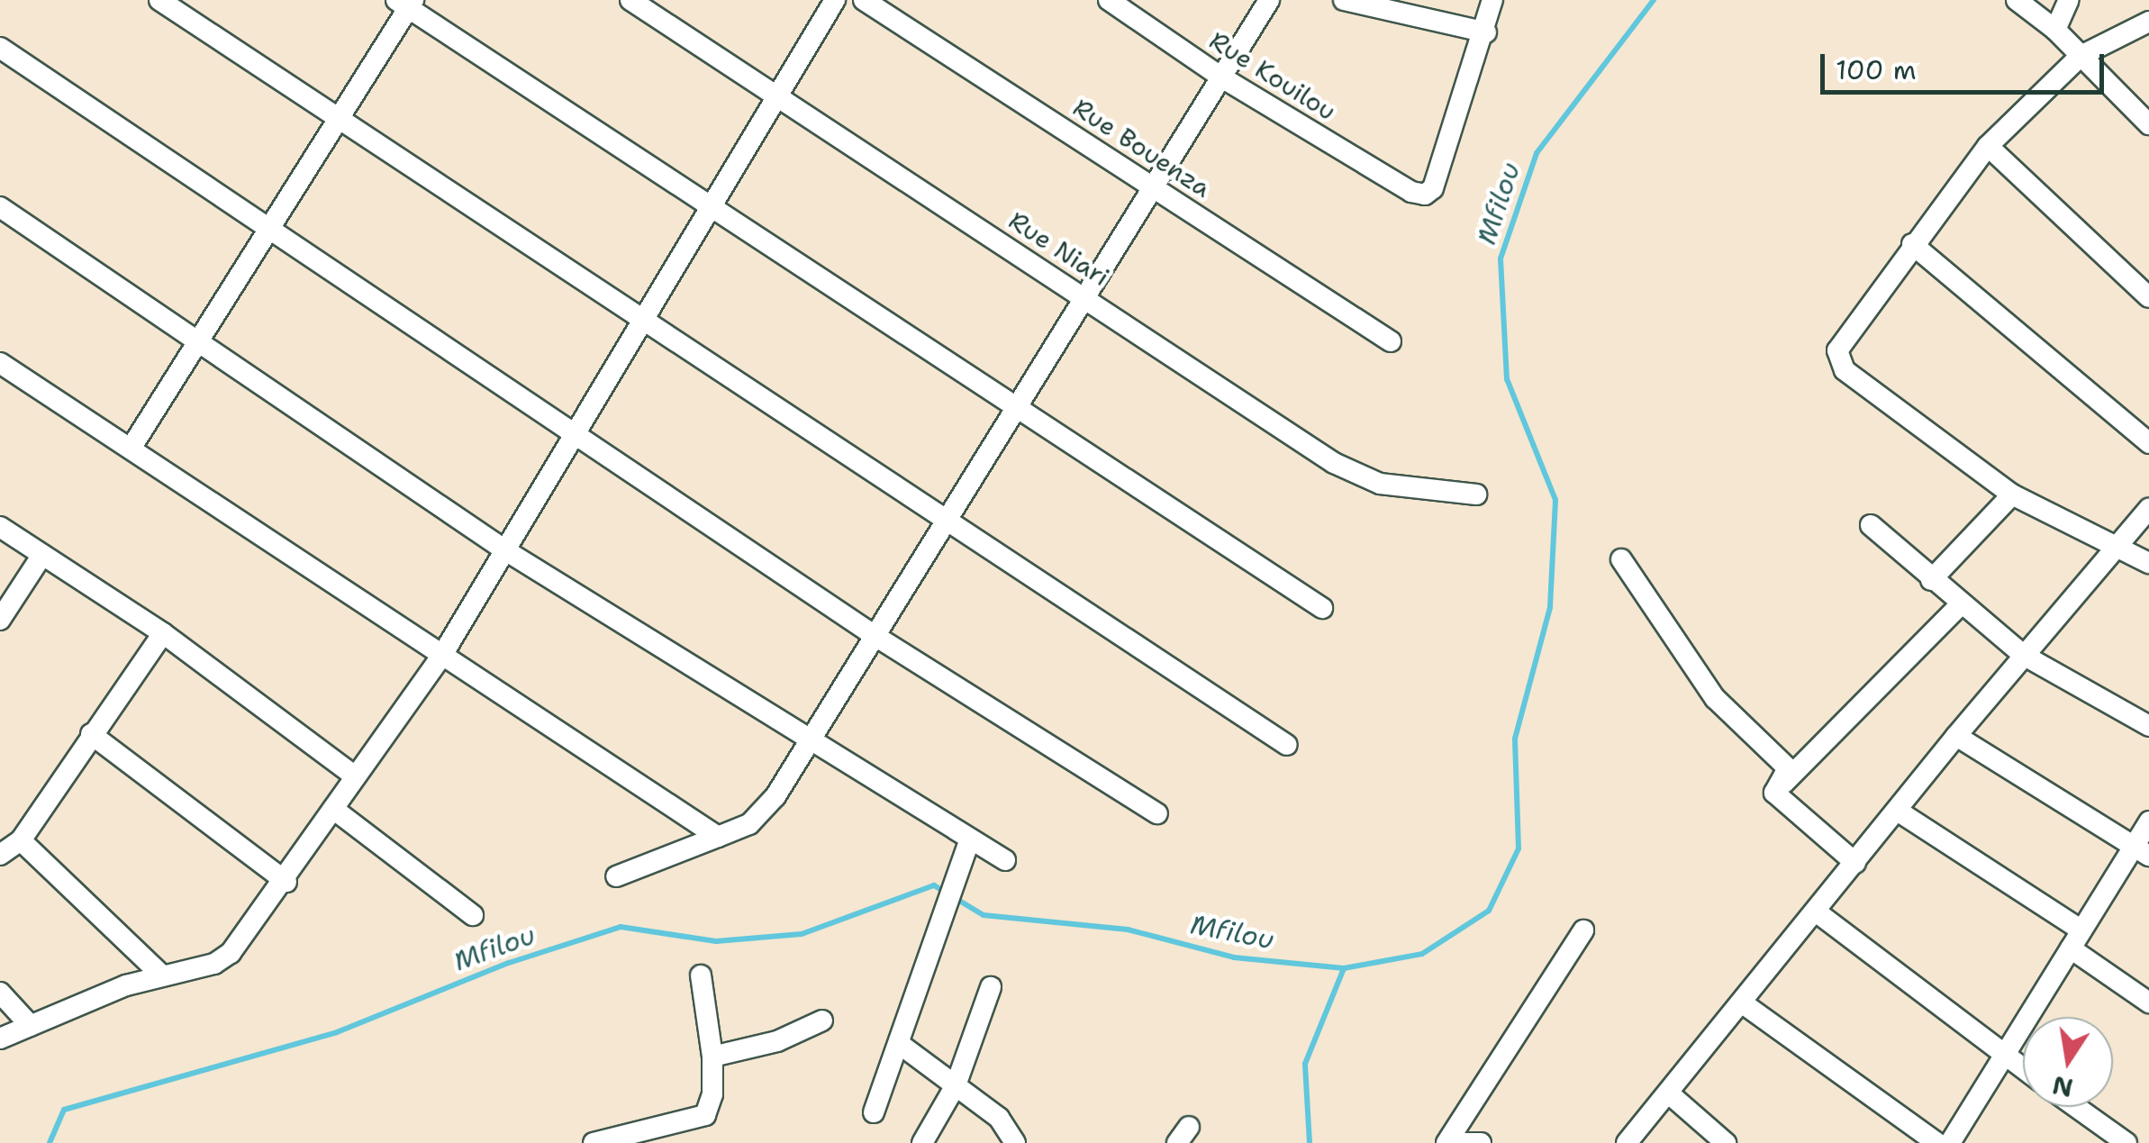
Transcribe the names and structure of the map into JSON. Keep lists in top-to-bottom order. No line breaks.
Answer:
{"streets":{"street":["Rue Kouilou","Rue Bouenza","Rue Niari"]},"water":["Mfilou"],"scale_bar":"100 m","north":"bottom"}
